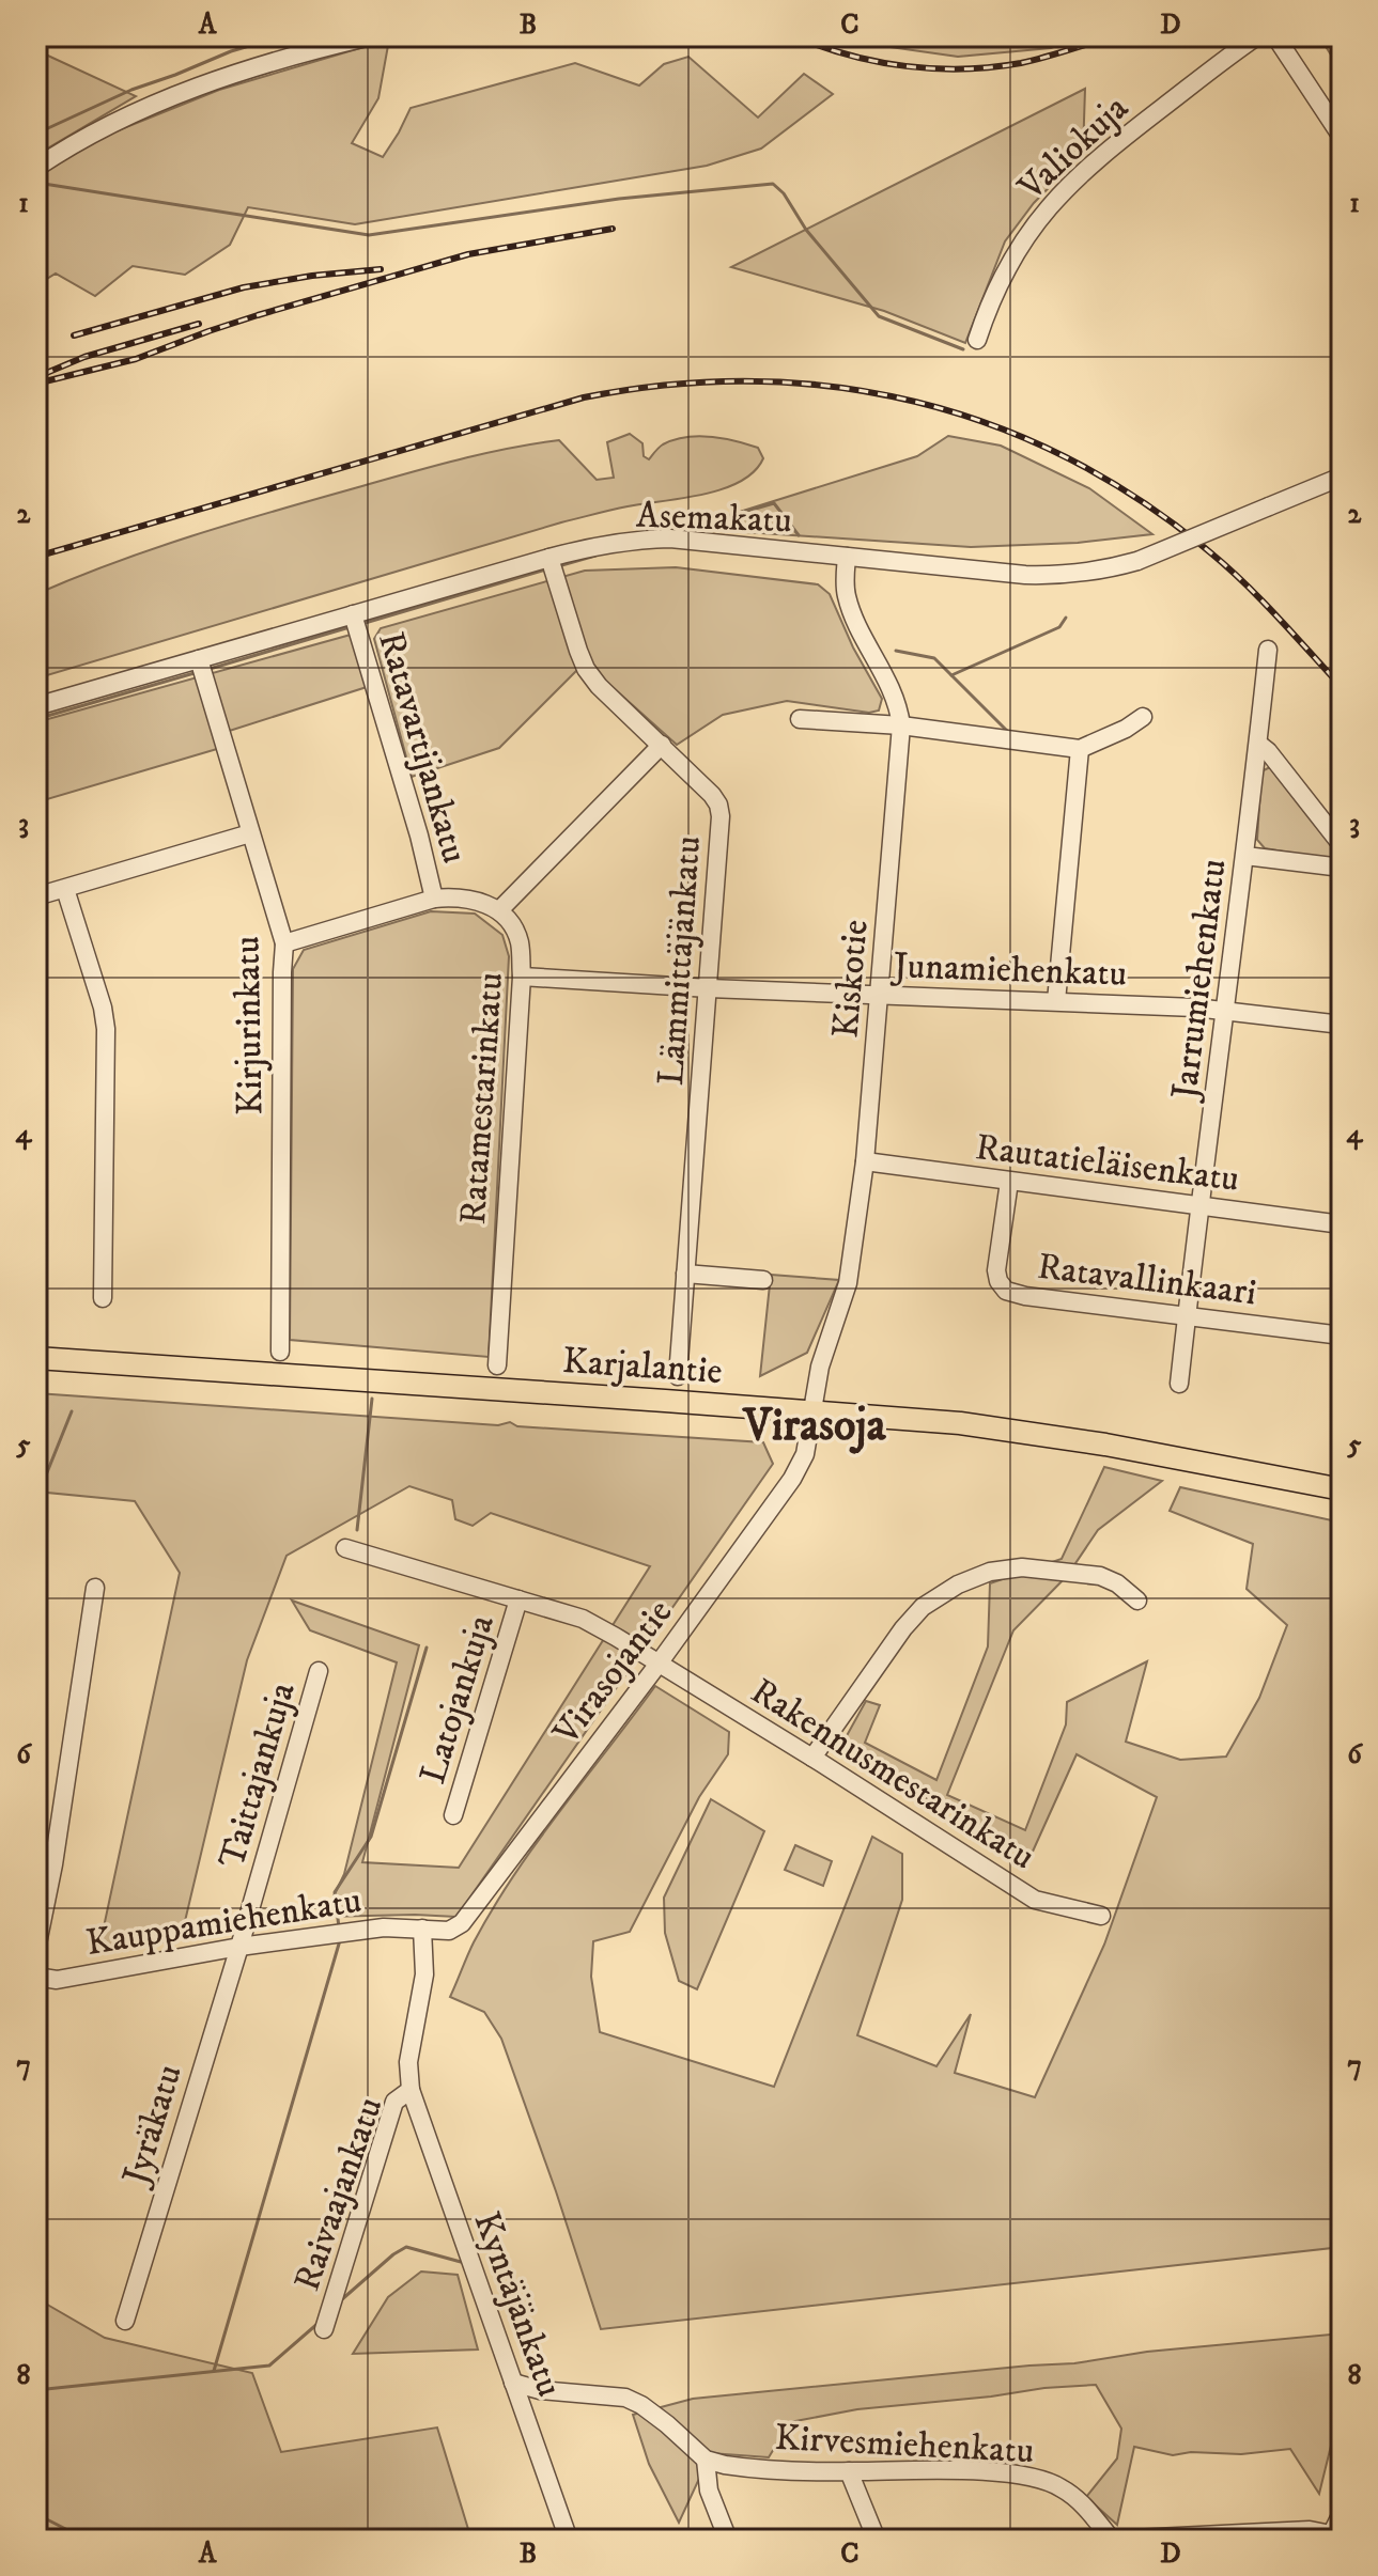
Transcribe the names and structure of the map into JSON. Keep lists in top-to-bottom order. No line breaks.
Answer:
{"streets":{"main road":["Karjalantie"],"street":["Valiokuja","Asemakatu","Ratavartijankatu","Lämmittäjänkatu","Junamiehenkatu","Kiskotie","Jarrumiehenkatu","Kirjurinkatu","Ratamestarinkatu","Rautatieläisenkatu","Ratavallinkaari","Virasojantie","Latojankuja","Rakennusmestarinkatu","Taittajankuja","Kauppamiehenkatu","Jyräkatu","Raivaajankatu","Kyntäjänkatu","Kirvesmiehenkatu"]},"crossings":[["Asemakatu","Ratavartijankatu"],["Asemakatu","Lämmittäjänkatu"],["Asemakatu","Kiskotie"],["Asemakatu","Kirjurinkatu"],["Lämmittäjänkatu","Junamiehenkatu"],["Junamiehenkatu","Kiskotie"],["Junamiehenkatu","Jarrumiehenkatu"],["Junamiehenkatu","Ratamestarinkatu"],["Kiskotie","Rautatieläisenkatu"],["Kiskotie","Karjalantie"],["Kiskotie","Virasojantie"],["Jarrumiehenkatu","Rautatieläisenkatu"],["Jarrumiehenkatu","Ratavallinkaari"],["Rautatieläisenkatu","Ratavallinkaari"],["Karjalantie","Virasojantie"],["Virasojantie","Rakennusmestarinkatu"],["Virasojantie","Kauppamiehenkatu"],["Virasojantie","Raivaajankatu"],["Latojankuja","Rakennusmestarinkatu"],["Taittajankuja","Kauppamiehenkatu"],["Taittajankuja","Jyräkatu"],["Kauppamiehenkatu","Jyräkatu"],["Kauppamiehenkatu","Raivaajankatu"],["Raivaajankatu","Kyntäjänkatu"]],"districts":["Virasoja"],"grid":{"columns":["A","B","C","D"],"rows":["1","2","3","4","5","6","7","8"]}}
